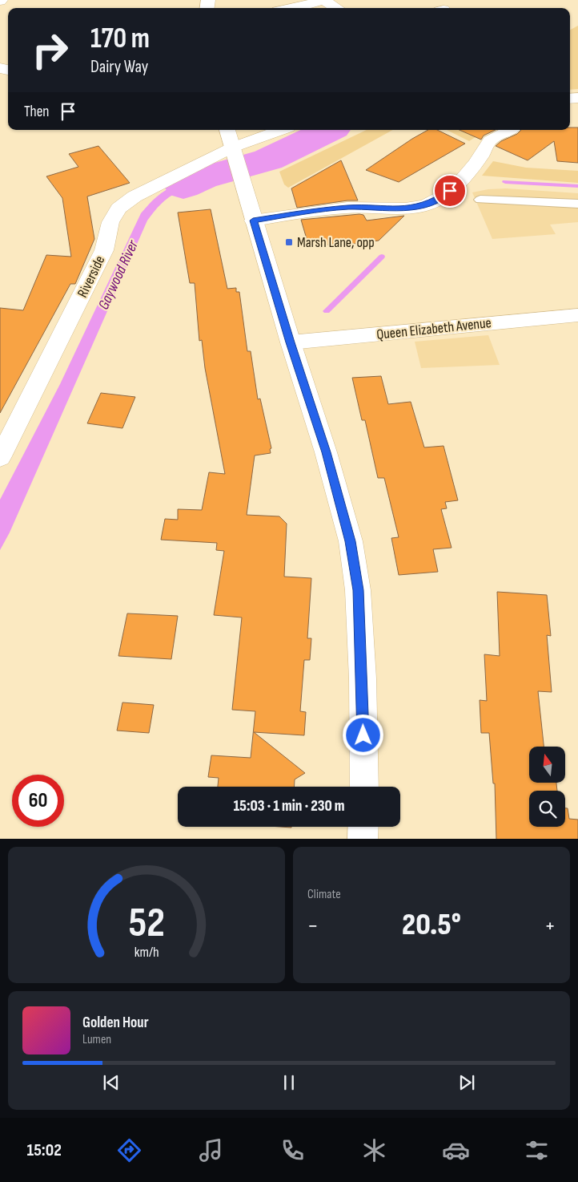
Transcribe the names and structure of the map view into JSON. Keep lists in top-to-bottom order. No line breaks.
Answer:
{"streets":{"street":["Riverside","Queen Elizabeth Avenue"]},"water":["Gaywood River"],"places":{"transit":["Marsh Lane, opp"]},"north":"top","page":{"turn":["170 m","Dairy Way"],"then":"Then","limit":"60","trip":"15:03 · 1 min · 230 m","tile":"Climate","heat":["−","20.5°","+"],"song":["Golden Hour","Lumen"],"tabs":"15:02","gauge":["52","km/h"]}}
